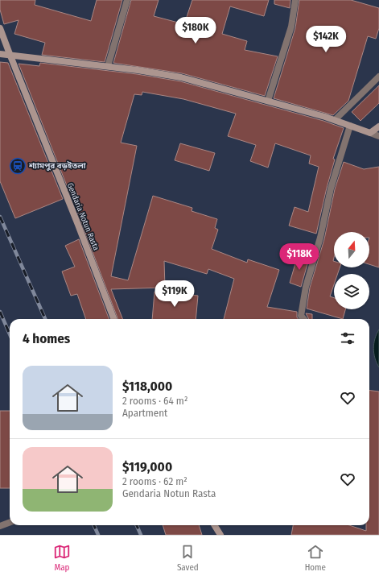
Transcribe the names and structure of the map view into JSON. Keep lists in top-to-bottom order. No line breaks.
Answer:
{"streets":{"main road":["Gendaria Notun Rasta"]},"places":{"station":["শ্যামপুর বড়ইতলা"]},"north":"top","page":{"price":["$180K","$142K","$118K","$119K"],"heading":"4 homes","list":[{"name":"$118,000","note":"2 rooms · 64 m² · Apartment"},{"name":"$119,000","note":"2 rooms · 62 m² · Gendaria Notun Rasta"}],"tabs":["Map","Saved","Home"]}}
